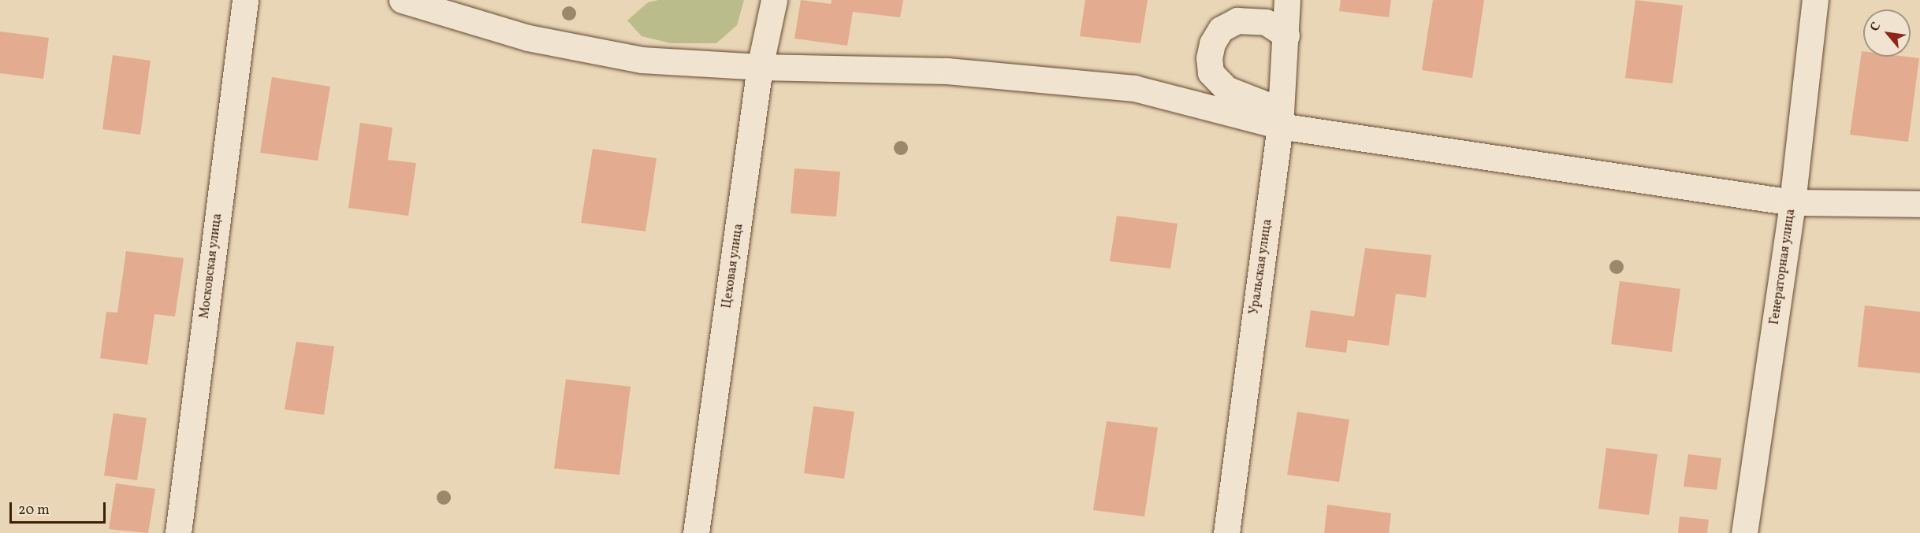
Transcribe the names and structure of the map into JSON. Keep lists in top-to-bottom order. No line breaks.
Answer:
{"streets":{"street":["Московская улица","Цеховая улица","Уральская улица","Генераторная улица"]},"scale_bar":"20 m","north":"top left"}
